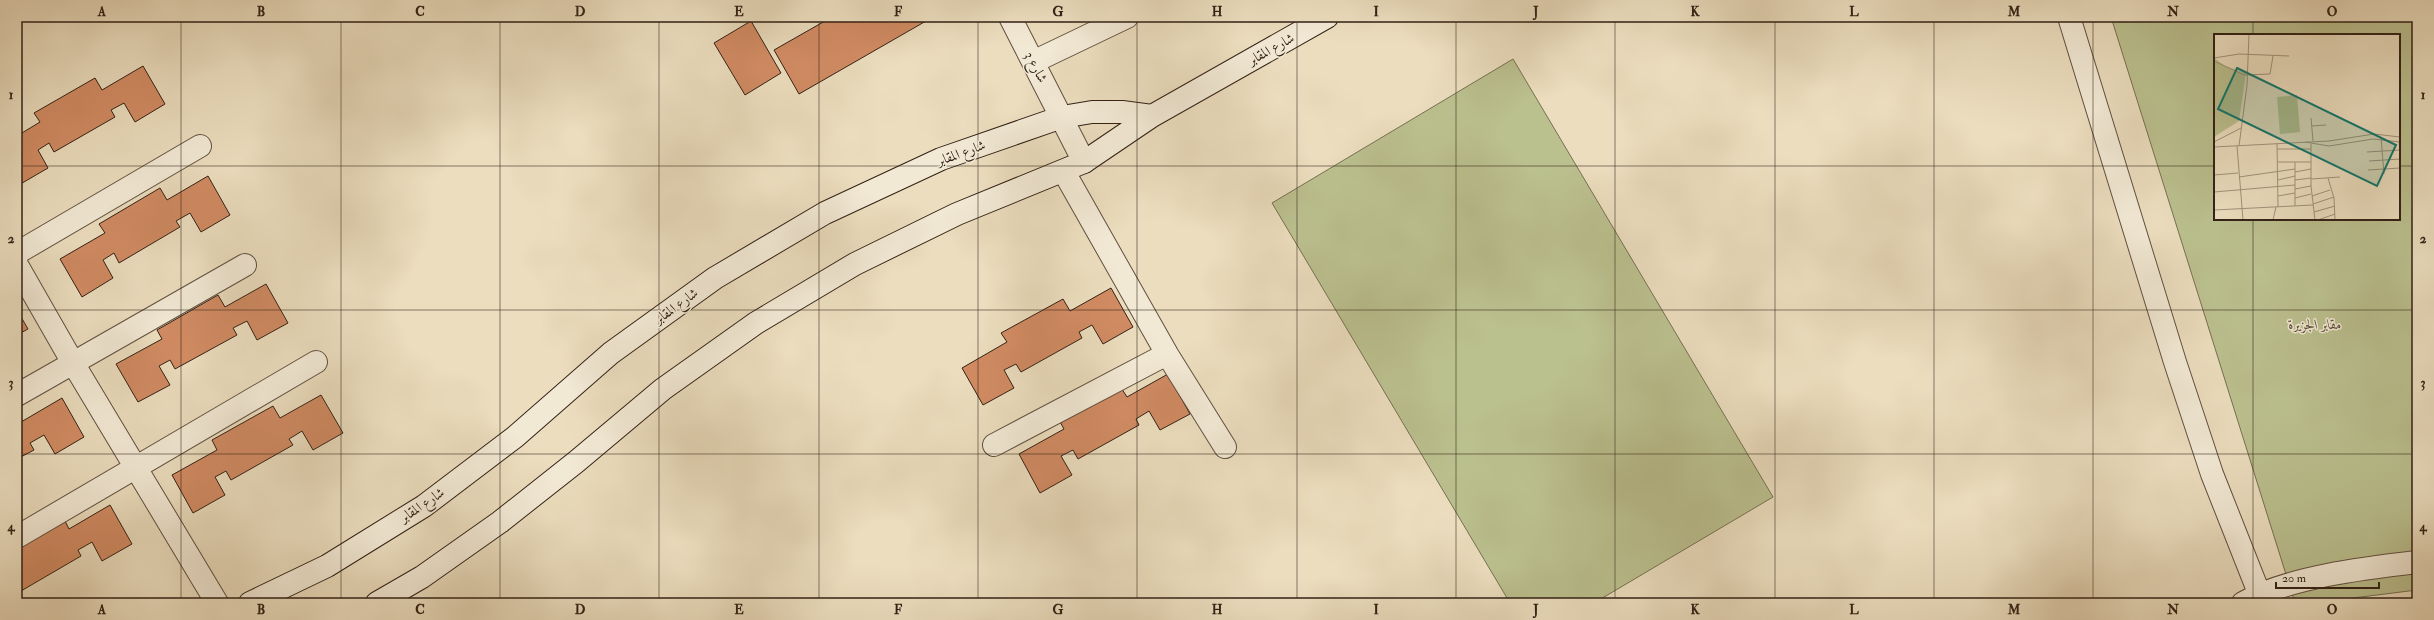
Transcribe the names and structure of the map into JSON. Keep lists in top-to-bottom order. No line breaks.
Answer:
{"streets":{"street":["شارع المقابر","شارع 3"]},"crossings":[["شارع المقابر","شارع 3"]],"parks":["مقابر الجزيرة"],"scale_bar":"20 m","grid":{"columns":["A","B","C","D","E","F","G","H","I","J","K","L","M","N","O"],"rows":["1","2","3","4"]}}
